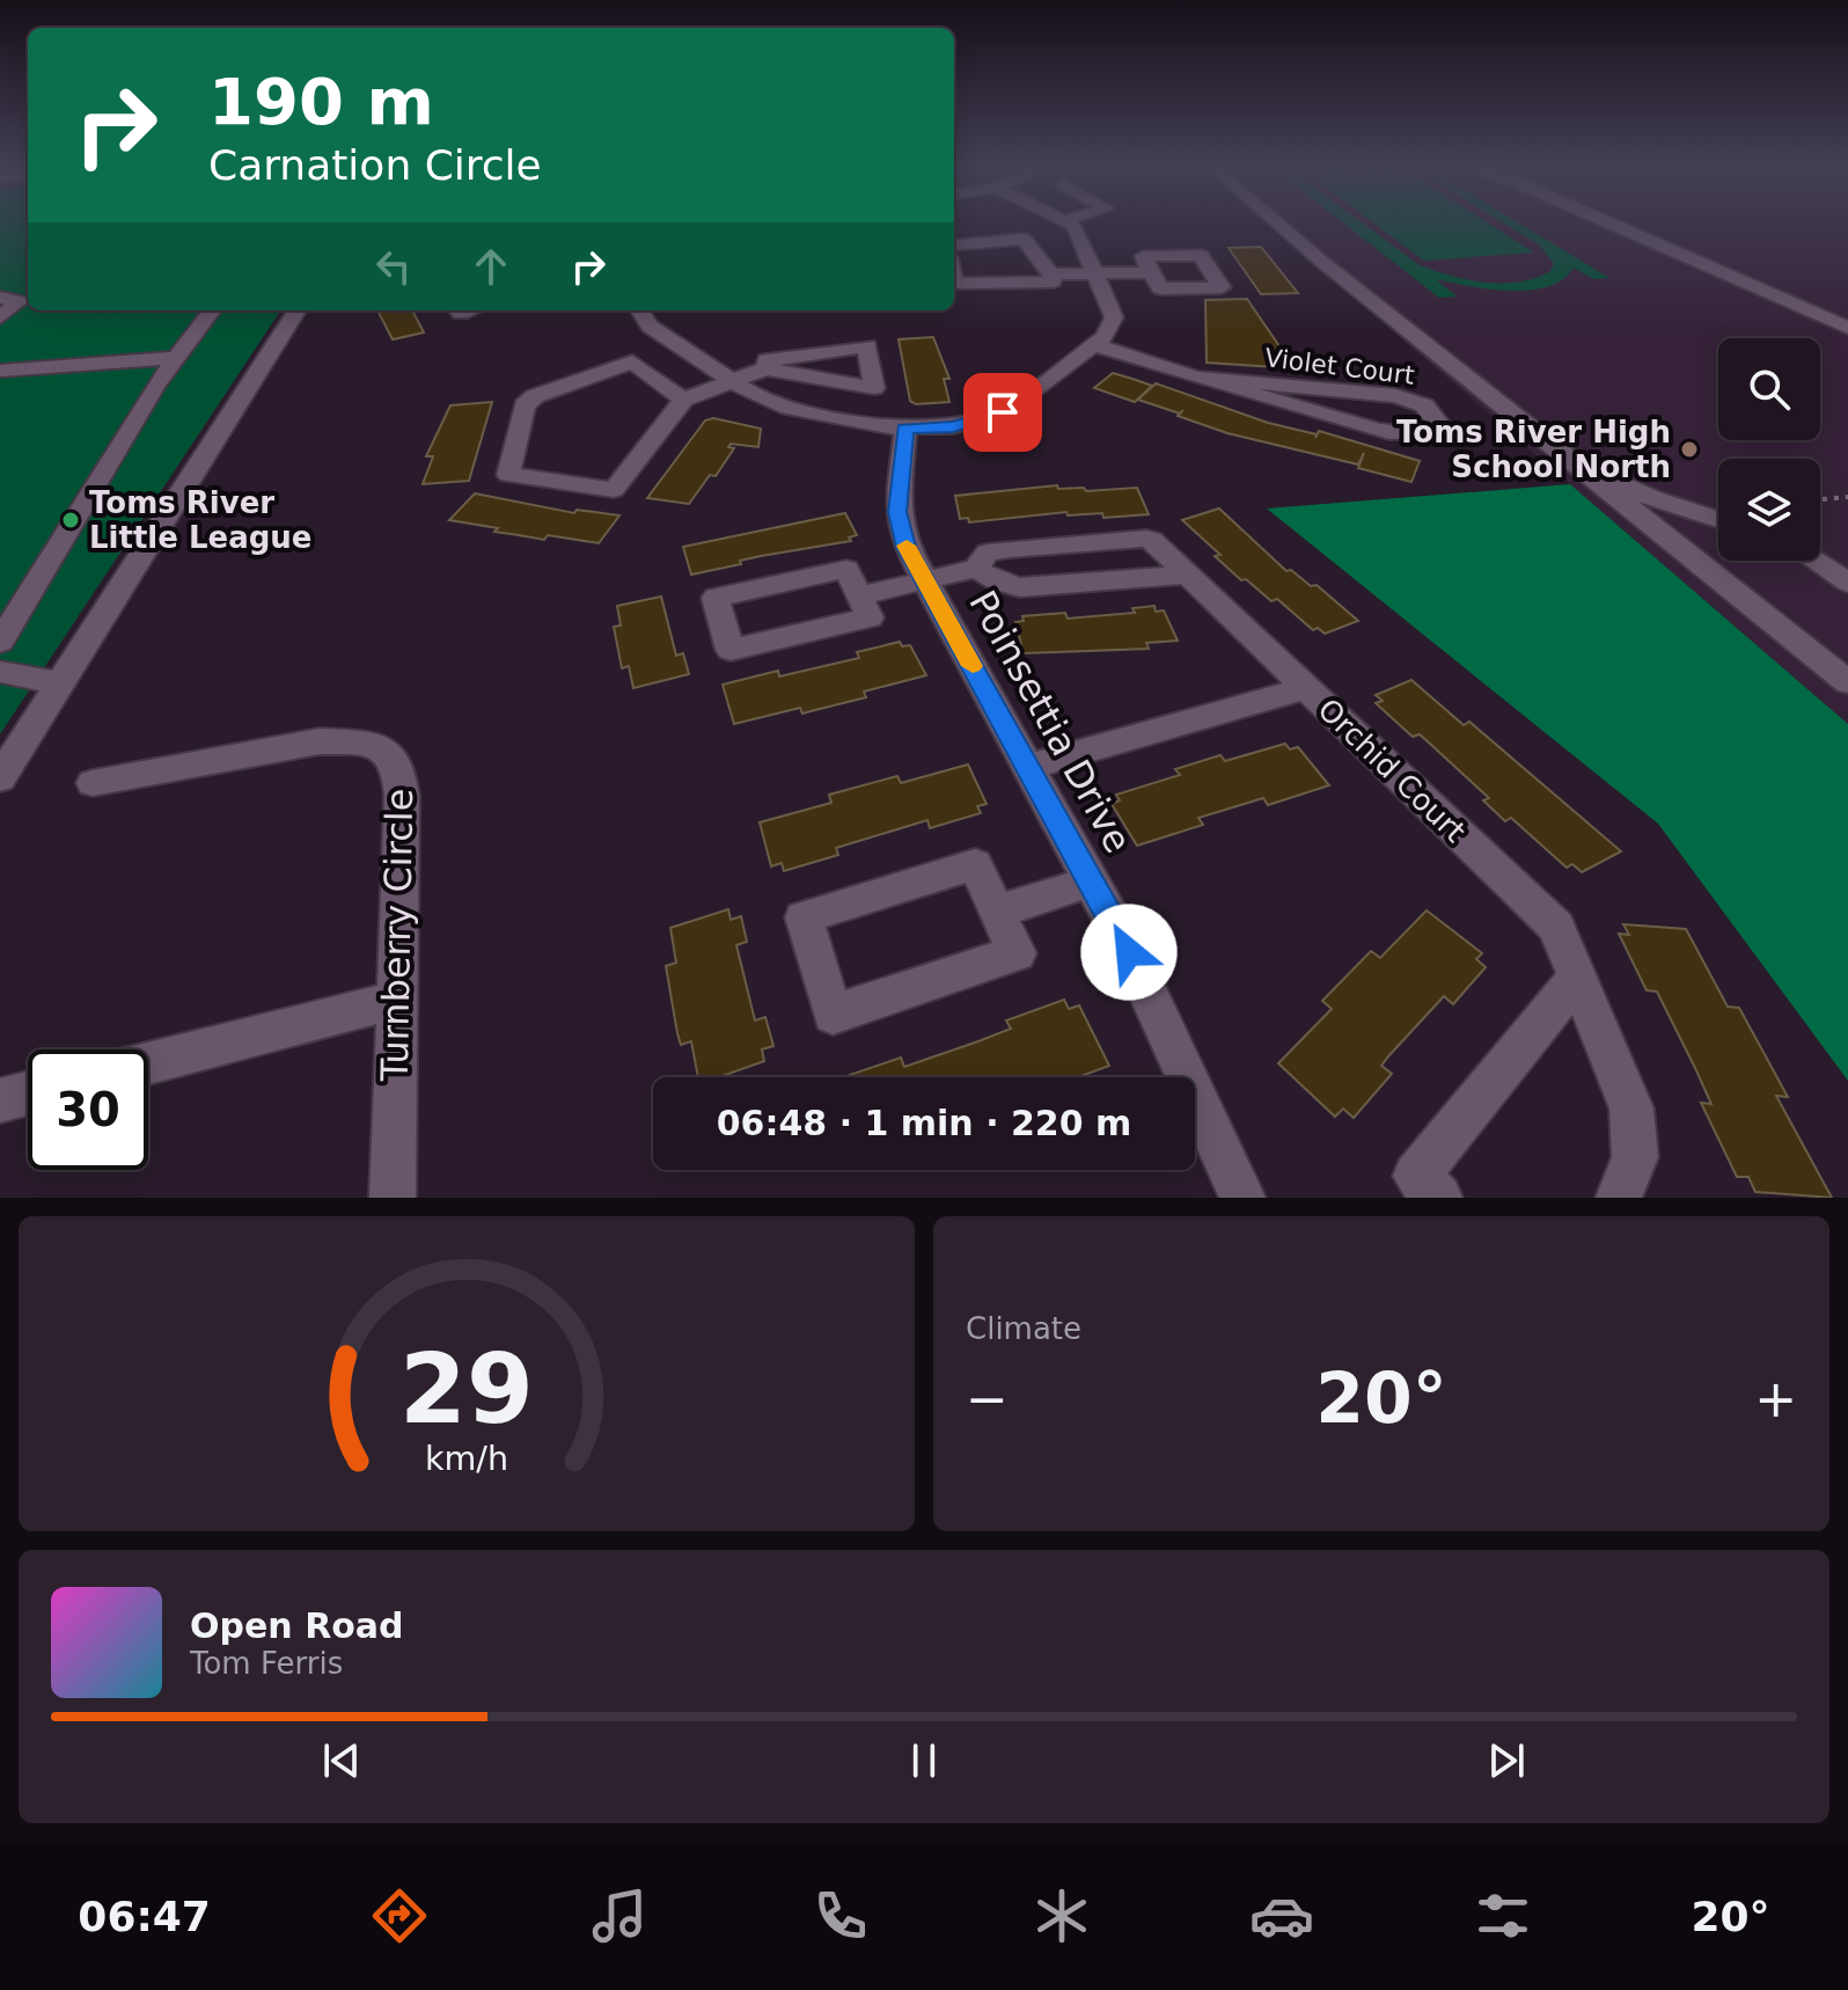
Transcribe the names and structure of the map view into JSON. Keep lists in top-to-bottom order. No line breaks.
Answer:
{"streets":{"street":["Violet Court","Poinsettia Drive","Orchid Court","Turnberry Circle"]},"crossings":[["Poinsettia Drive","Orchid Court"]],"places":["Toms River High School North","Toms River Little League"],"page":{"turn":["190 m","Carnation Circle"],"limit":"30","trip":"06:48 · 1 min · 220 m","tile":"Climate","heat":["−","20°","+"],"song":["Open Road","Tom Ferris"],"tabs":["06:47","20°"],"gauge":["29","km/h"]}}
